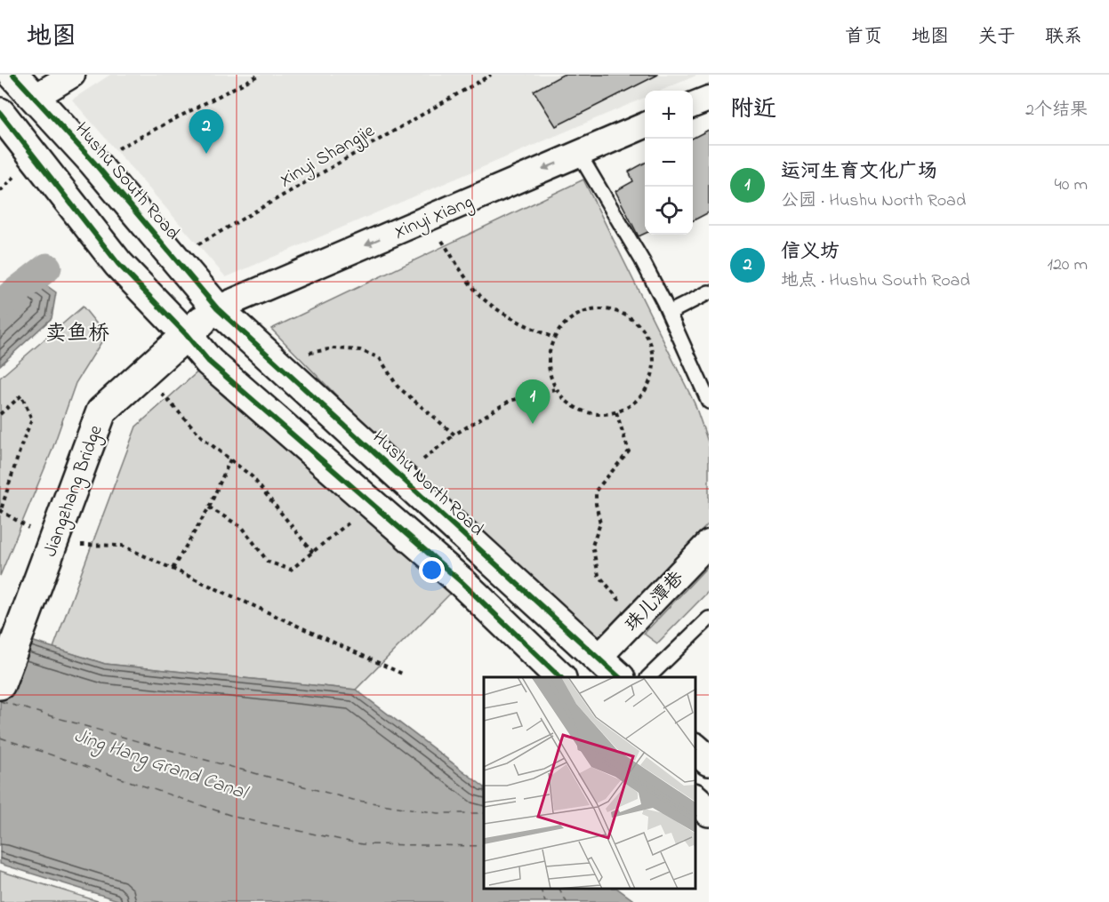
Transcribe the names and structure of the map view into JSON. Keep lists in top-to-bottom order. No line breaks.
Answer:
{"streets":{"main road":["Hushu South Road","Hushu North Road","Jiangzhang Bridge"],"street":["Xinyi Xiang","珠儿潭巷"],"path":["Xinyi Shangjie"]},"crossings":[["Xinyi Shangjie","Hushu South Road"],["Hushu South Road","Xinyi Xiang"],["Hushu South Road","Hushu North Road"],["Hushu South Road","Jiangzhang Bridge"],["Xinyi Xiang","Hushu North Road"],["Xinyi Xiang","Jiangzhang Bridge"],["Hushu North Road","Jiangzhang Bridge"],["Hushu North Road","珠儿潭巷"]],"one_way":["Xinyi Xiang"],"districts":["卖鱼桥"],"water":["Jing Hang Grand Canal"],"page":{"header":"地图","nav":["首页","地图","关于","联系"],"heading":["附近","2个结果"],"map_buttons":["+","−"],"pins":["2","1"],"list":[{"mark":"1","name":"运河生育文化广场","note":"公园 · Hushu North Road","value":"40 m"},{"mark":"2","name":"信义坊","note":"地点 · Hushu South Road","value":"120 m"}]}}
